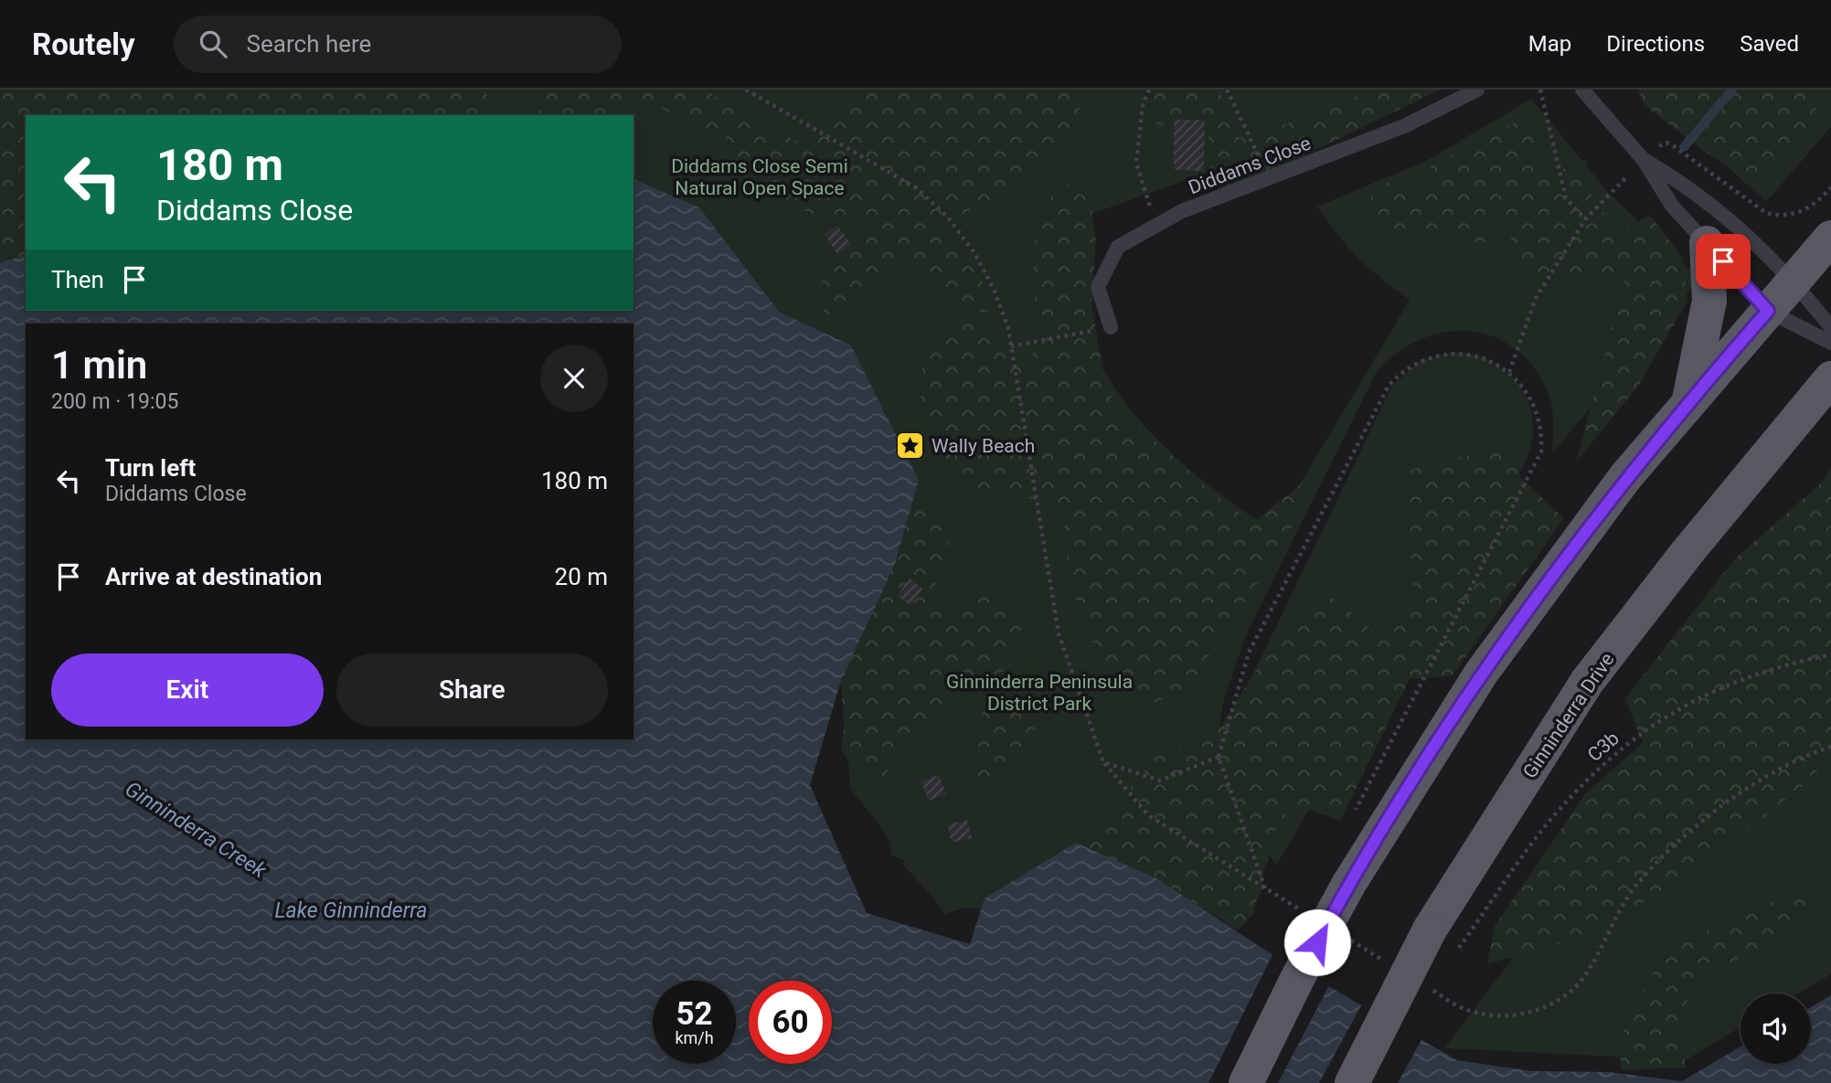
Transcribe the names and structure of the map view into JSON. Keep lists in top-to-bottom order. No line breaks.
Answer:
{"streets":{"main road":["Ginninderra Drive"],"lane":["Diddams Close"],"path":["C3b"]},"water":["Ginninderra Creek","Lake Ginninderra"],"parks":["Diddams Close Semi Natural Open Space","Ginninderra Peninsula District Park"],"places":{"place":["Wally Beach"]},"page":{"header":"Routely","search":"Search here","nav":["Map","Directions","Saved"],"turn":["180 m","Diddams Close"],"then":"Then","heading":["1 min","200 m · 19:05"],"list":[{"name":"Turn left","note":"Diddams Close","value":"180 m"},{"name":"Arrive at destination","value":"20 m"}],"buttons":["Exit","Share"],"speed":"52 km/h","limit":"60"}}
